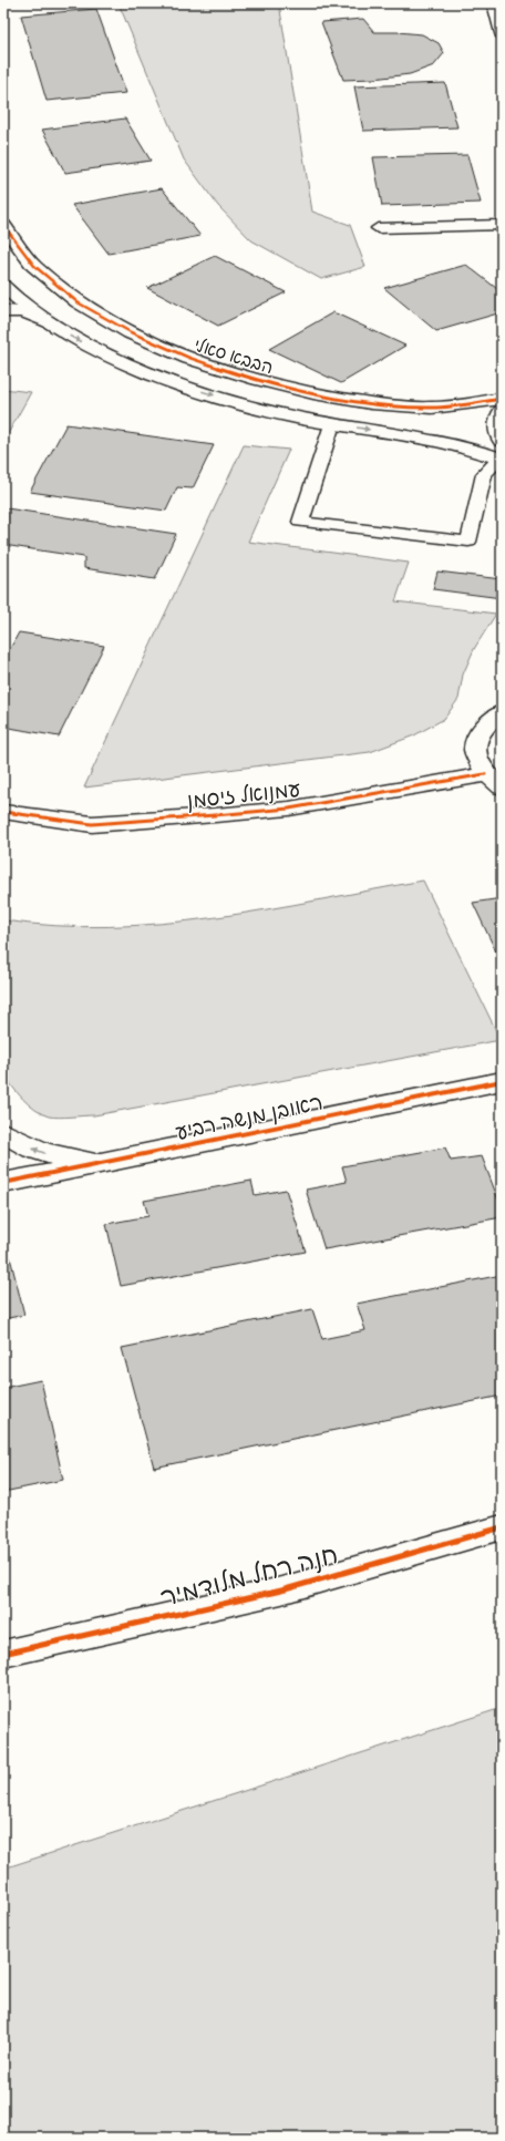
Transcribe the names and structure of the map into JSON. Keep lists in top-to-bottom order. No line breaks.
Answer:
{"streets":{"street":["הבבא סאלי","עמנואל זיסמן","ראובן מנשה רביע","חנה רחל מלודמיר"]}}
